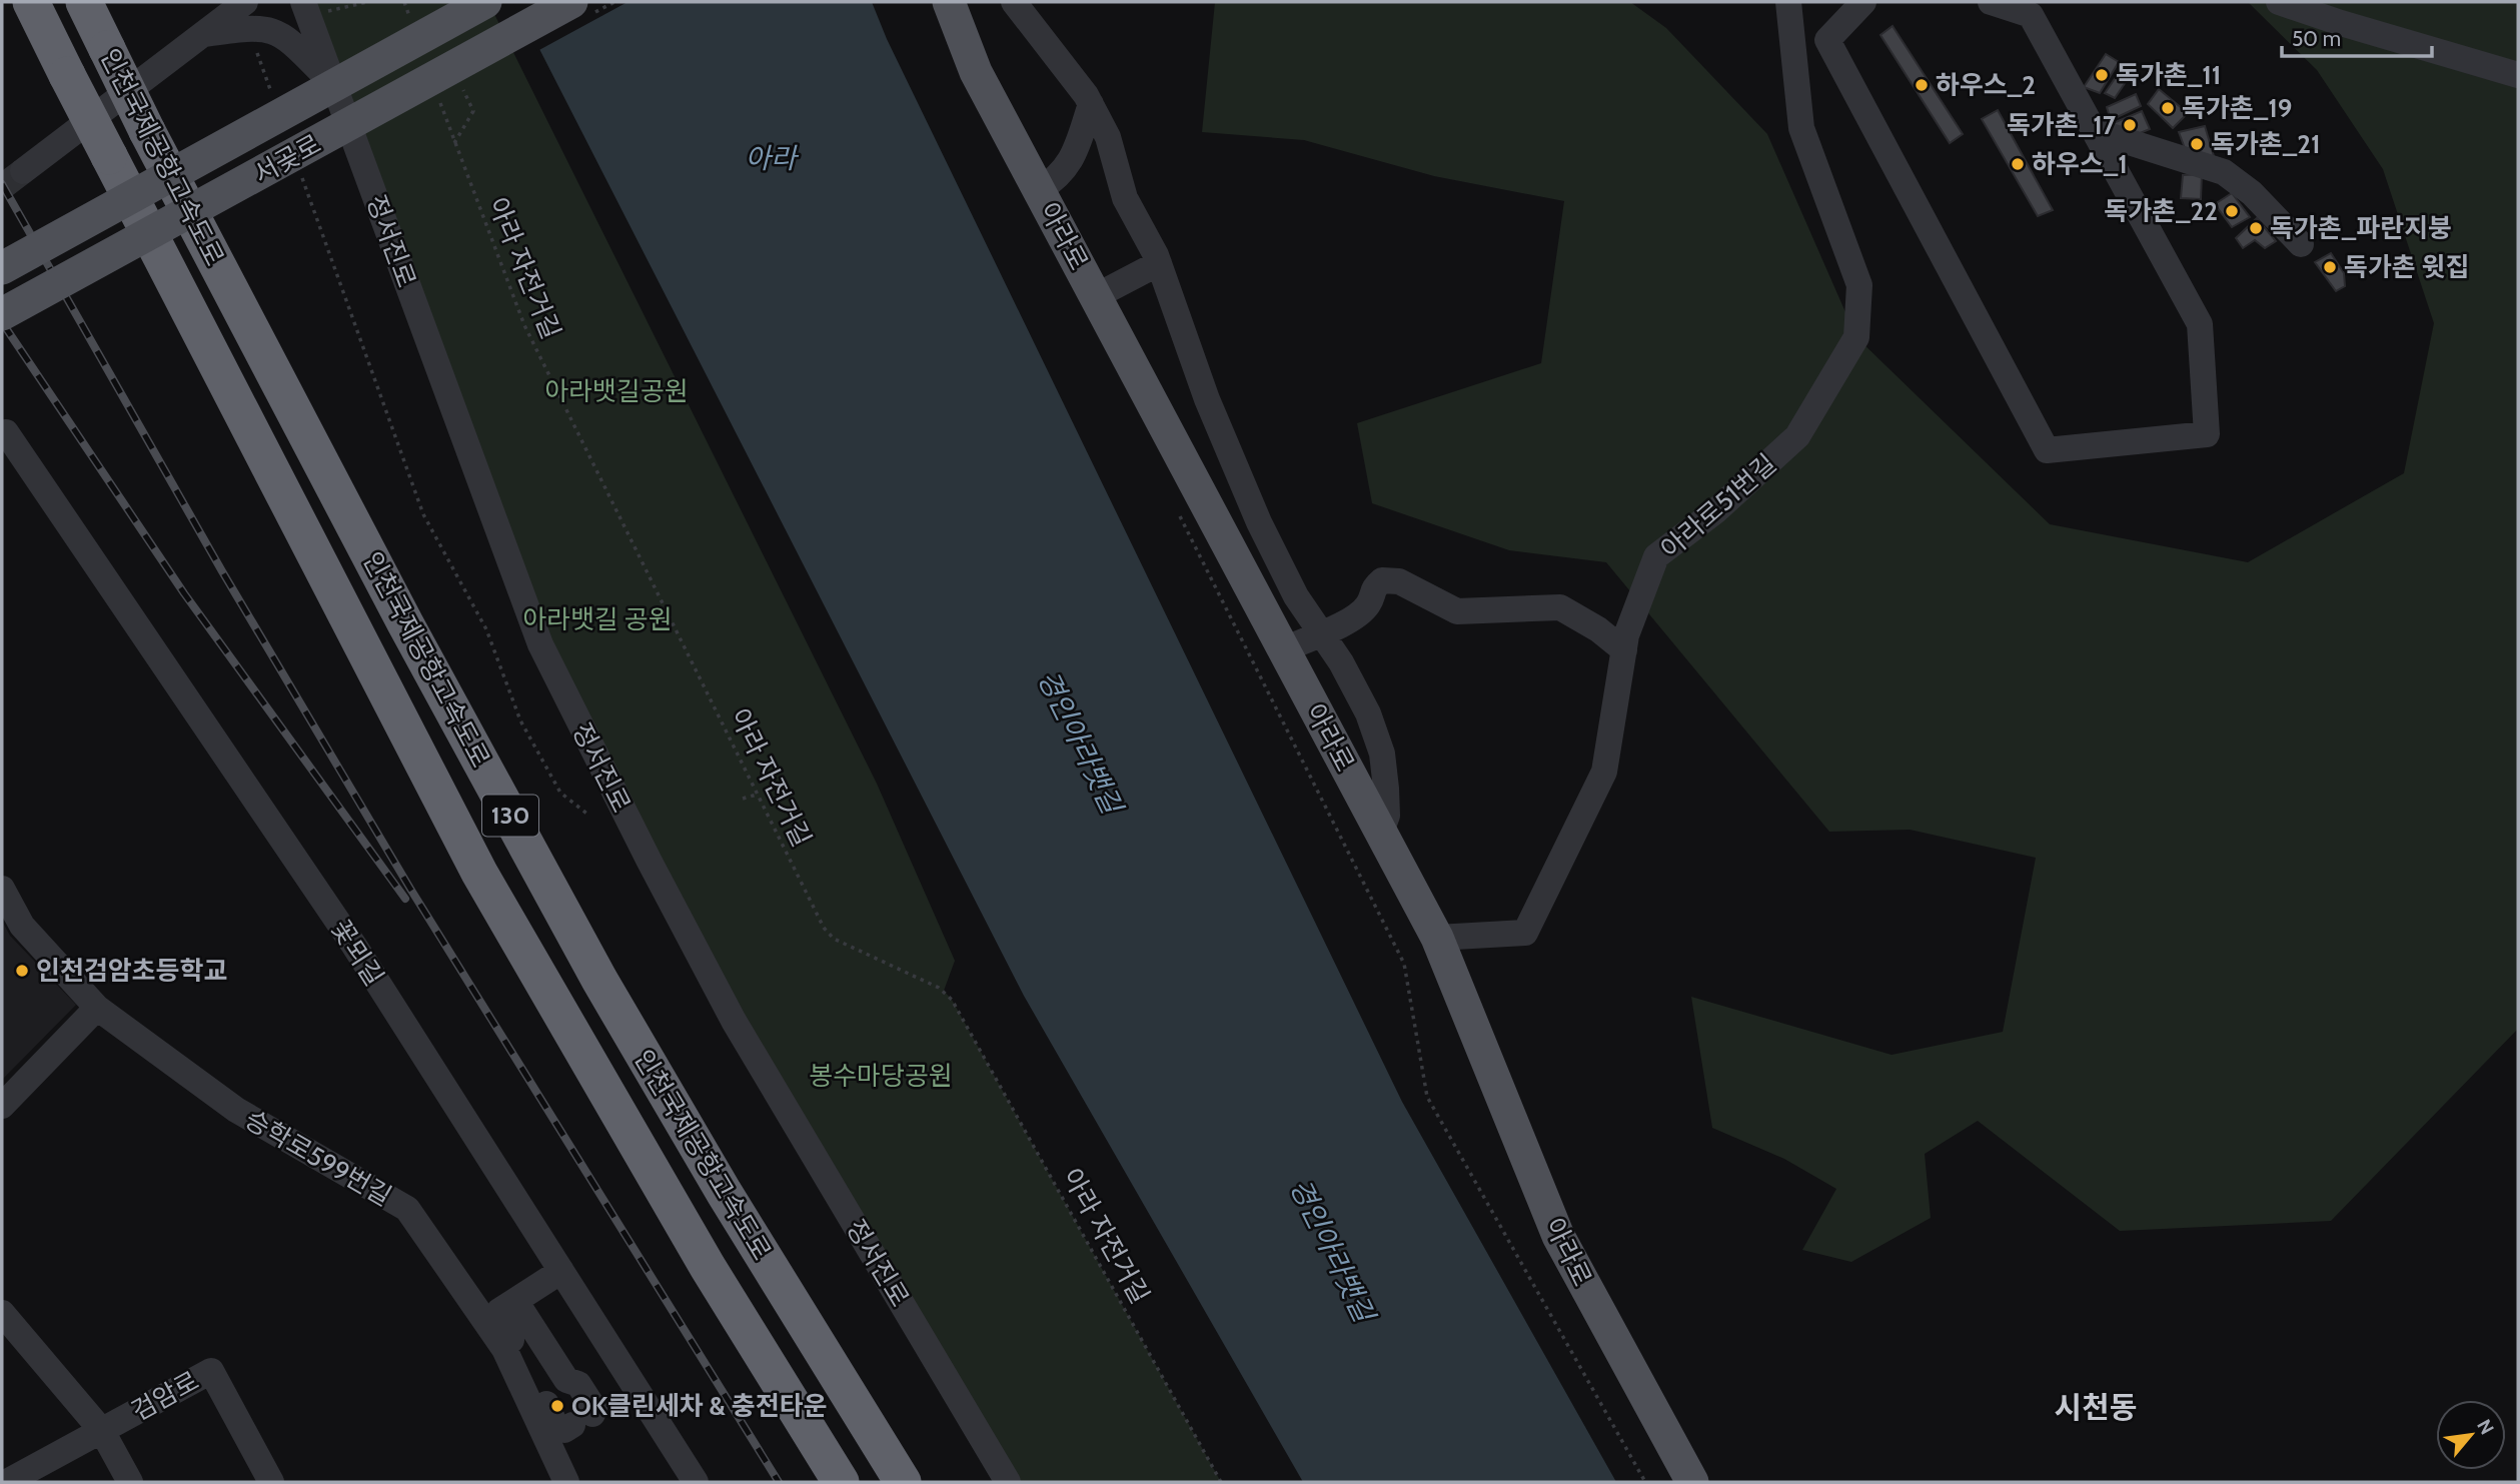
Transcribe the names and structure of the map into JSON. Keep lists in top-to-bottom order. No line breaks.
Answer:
{"streets":{"highway":["인천국제공항고속도로","130"],"main road":["서곶로","아라로"],"street":["정서진로","아라로51번길","꽃뫼길","승학로599번길","검암로"],"path":["아라 자전거길"]},"crossings":[["아라로","아라로51번길"]],"districts":["시천동"],"water":["아라","경인아라뱃길"],"parks":["아라뱃길공원","아라뱃길 공원","봉수마당공원"],"places":["독가촌_11","하우스_2","독가촌_19","독가촌_17","독가촌_21","하우스_1","독가촌_22","독가촌_파란지붕","독가촌 윗집","인천검암초등학교","OK클린세차 & 충전타운"],"scale_bar":"50 m","north":"top right"}
